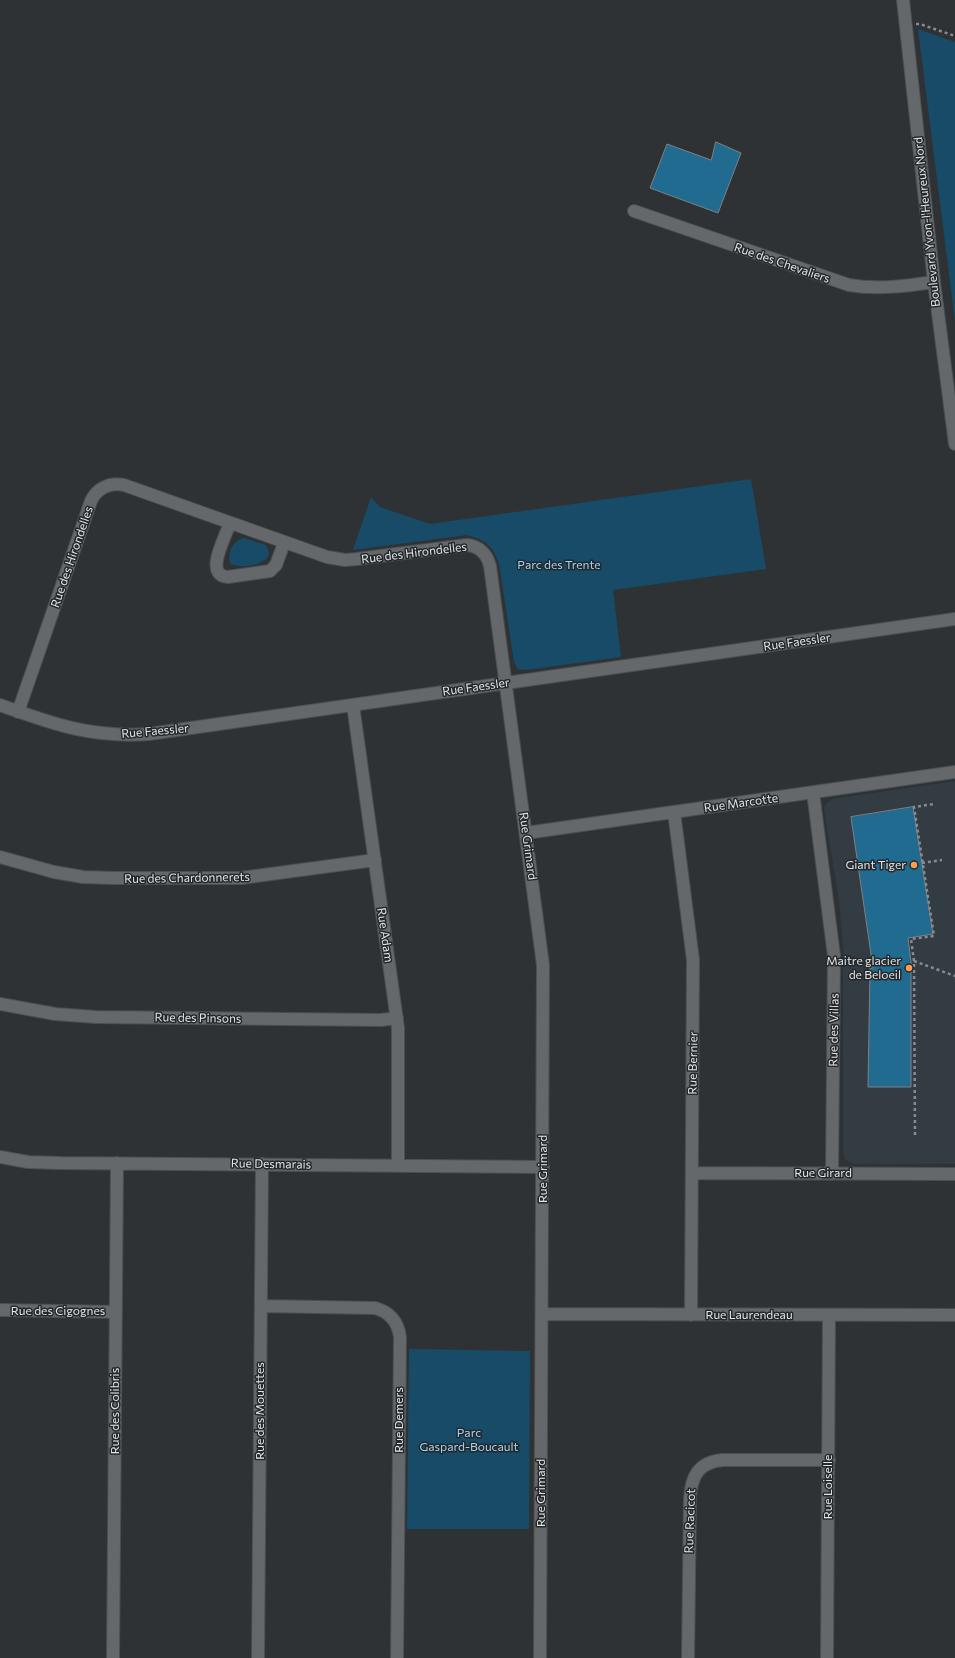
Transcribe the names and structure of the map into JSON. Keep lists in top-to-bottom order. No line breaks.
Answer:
{"streets":{"street":["Boulevard Yvon-l'Heureux Nord","Rue des Chevaliers","Rue des Hirondelles","Rue Faessler","Rue Marcotte","Rue Grimard","Rue des Chardonnerets","Rue Adam","Rue des Pinsons","Rue des Villas","Rue Bernier","Rue Desmarais","Rue Girard","Rue des Cigognes","Rue Laurendeau","Rue des Colibris","Rue des Mouettes","Rue Demers","Rue Loiselle","Rue Racicot"]},"crossings":[["Boulevard Yvon-l'Heureux Nord","Rue des Chevaliers"],["Rue des Hirondelles","Rue Faessler"],["Rue des Hirondelles","Rue Grimard"],["Rue Faessler","Rue Grimard"],["Rue Faessler","Rue Adam"],["Rue Marcotte","Rue Grimard"],["Rue Marcotte","Rue des Villas"],["Rue Marcotte","Rue Bernier"],["Rue Grimard","Rue Desmarais"],["Rue Grimard","Rue Laurendeau"],["Rue des Chardonnerets","Rue Adam"],["Rue Adam","Rue des Pinsons"],["Rue Adam","Rue Desmarais"],["Rue des Villas","Rue Girard"],["Rue Bernier","Rue Girard"],["Rue Bernier","Rue Laurendeau"],["Rue Desmarais","Rue des Colibris"],["Rue Desmarais","Rue des Mouettes"],["Rue des Cigognes","Rue des Colibris"],["Rue Laurendeau","Rue Loiselle"],["Rue des Mouettes","Rue Demers"],["Rue Loiselle","Rue Racicot"]],"parks":["Parc des Trente","Parc Gaspard-Boucault"],"places":["Giant Tiger","Maitre glacier de Beloeil"]}
